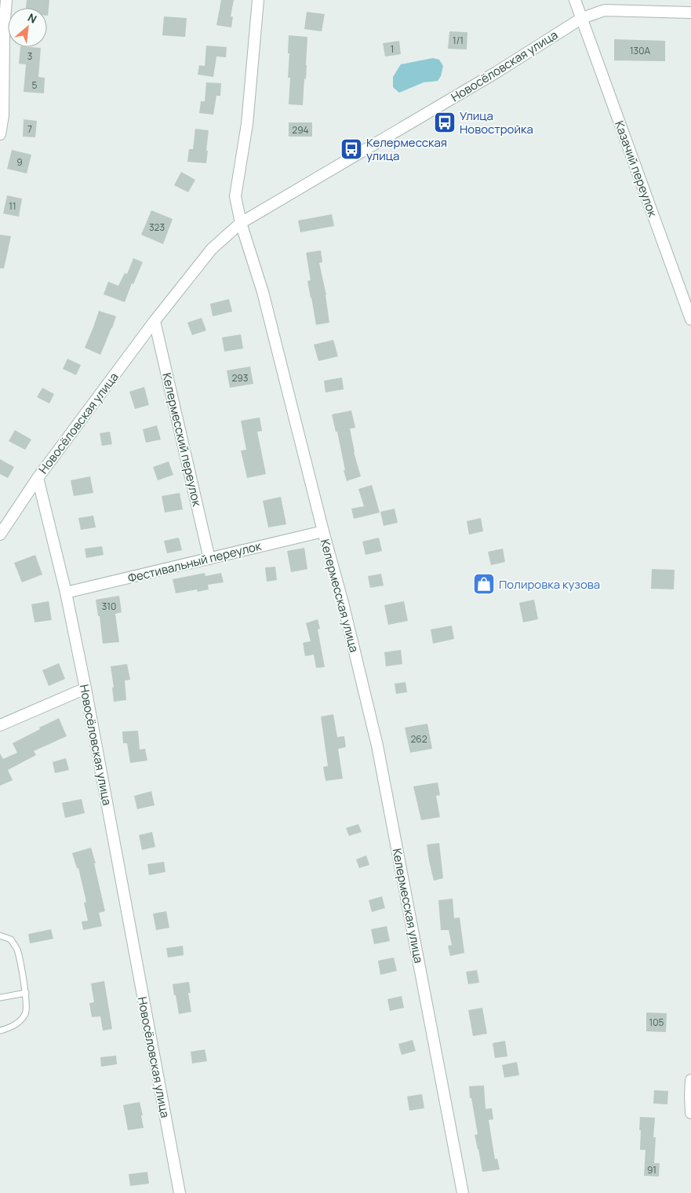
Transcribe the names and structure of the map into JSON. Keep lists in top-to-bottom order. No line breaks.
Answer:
{"streets":{"street":["Новосёловская улица","Казачий переулок","Келермесский переулок","Фестивальный переулок","Келермесская улица"]},"crossings":[["Новосёловская улица","Казачий переулок"],["Новосёловская улица","Келермесский переулок"],["Новосёловская улица","Фестивальный переулок"],["Новосёловская улица","Келермесская улица"],["Келермесский переулок","Фестивальный переулок"],["Фестивальный переулок","Келермесская улица"]],"places":{"bus stop":["Улица Новостройка","Келермесская улица"],"shop":["Полировка кузова"]},"house_numbers":["1/1","1","130А","3","5","7","294","9","11","323","293","310","262","105","91"],"north":"top right"}
